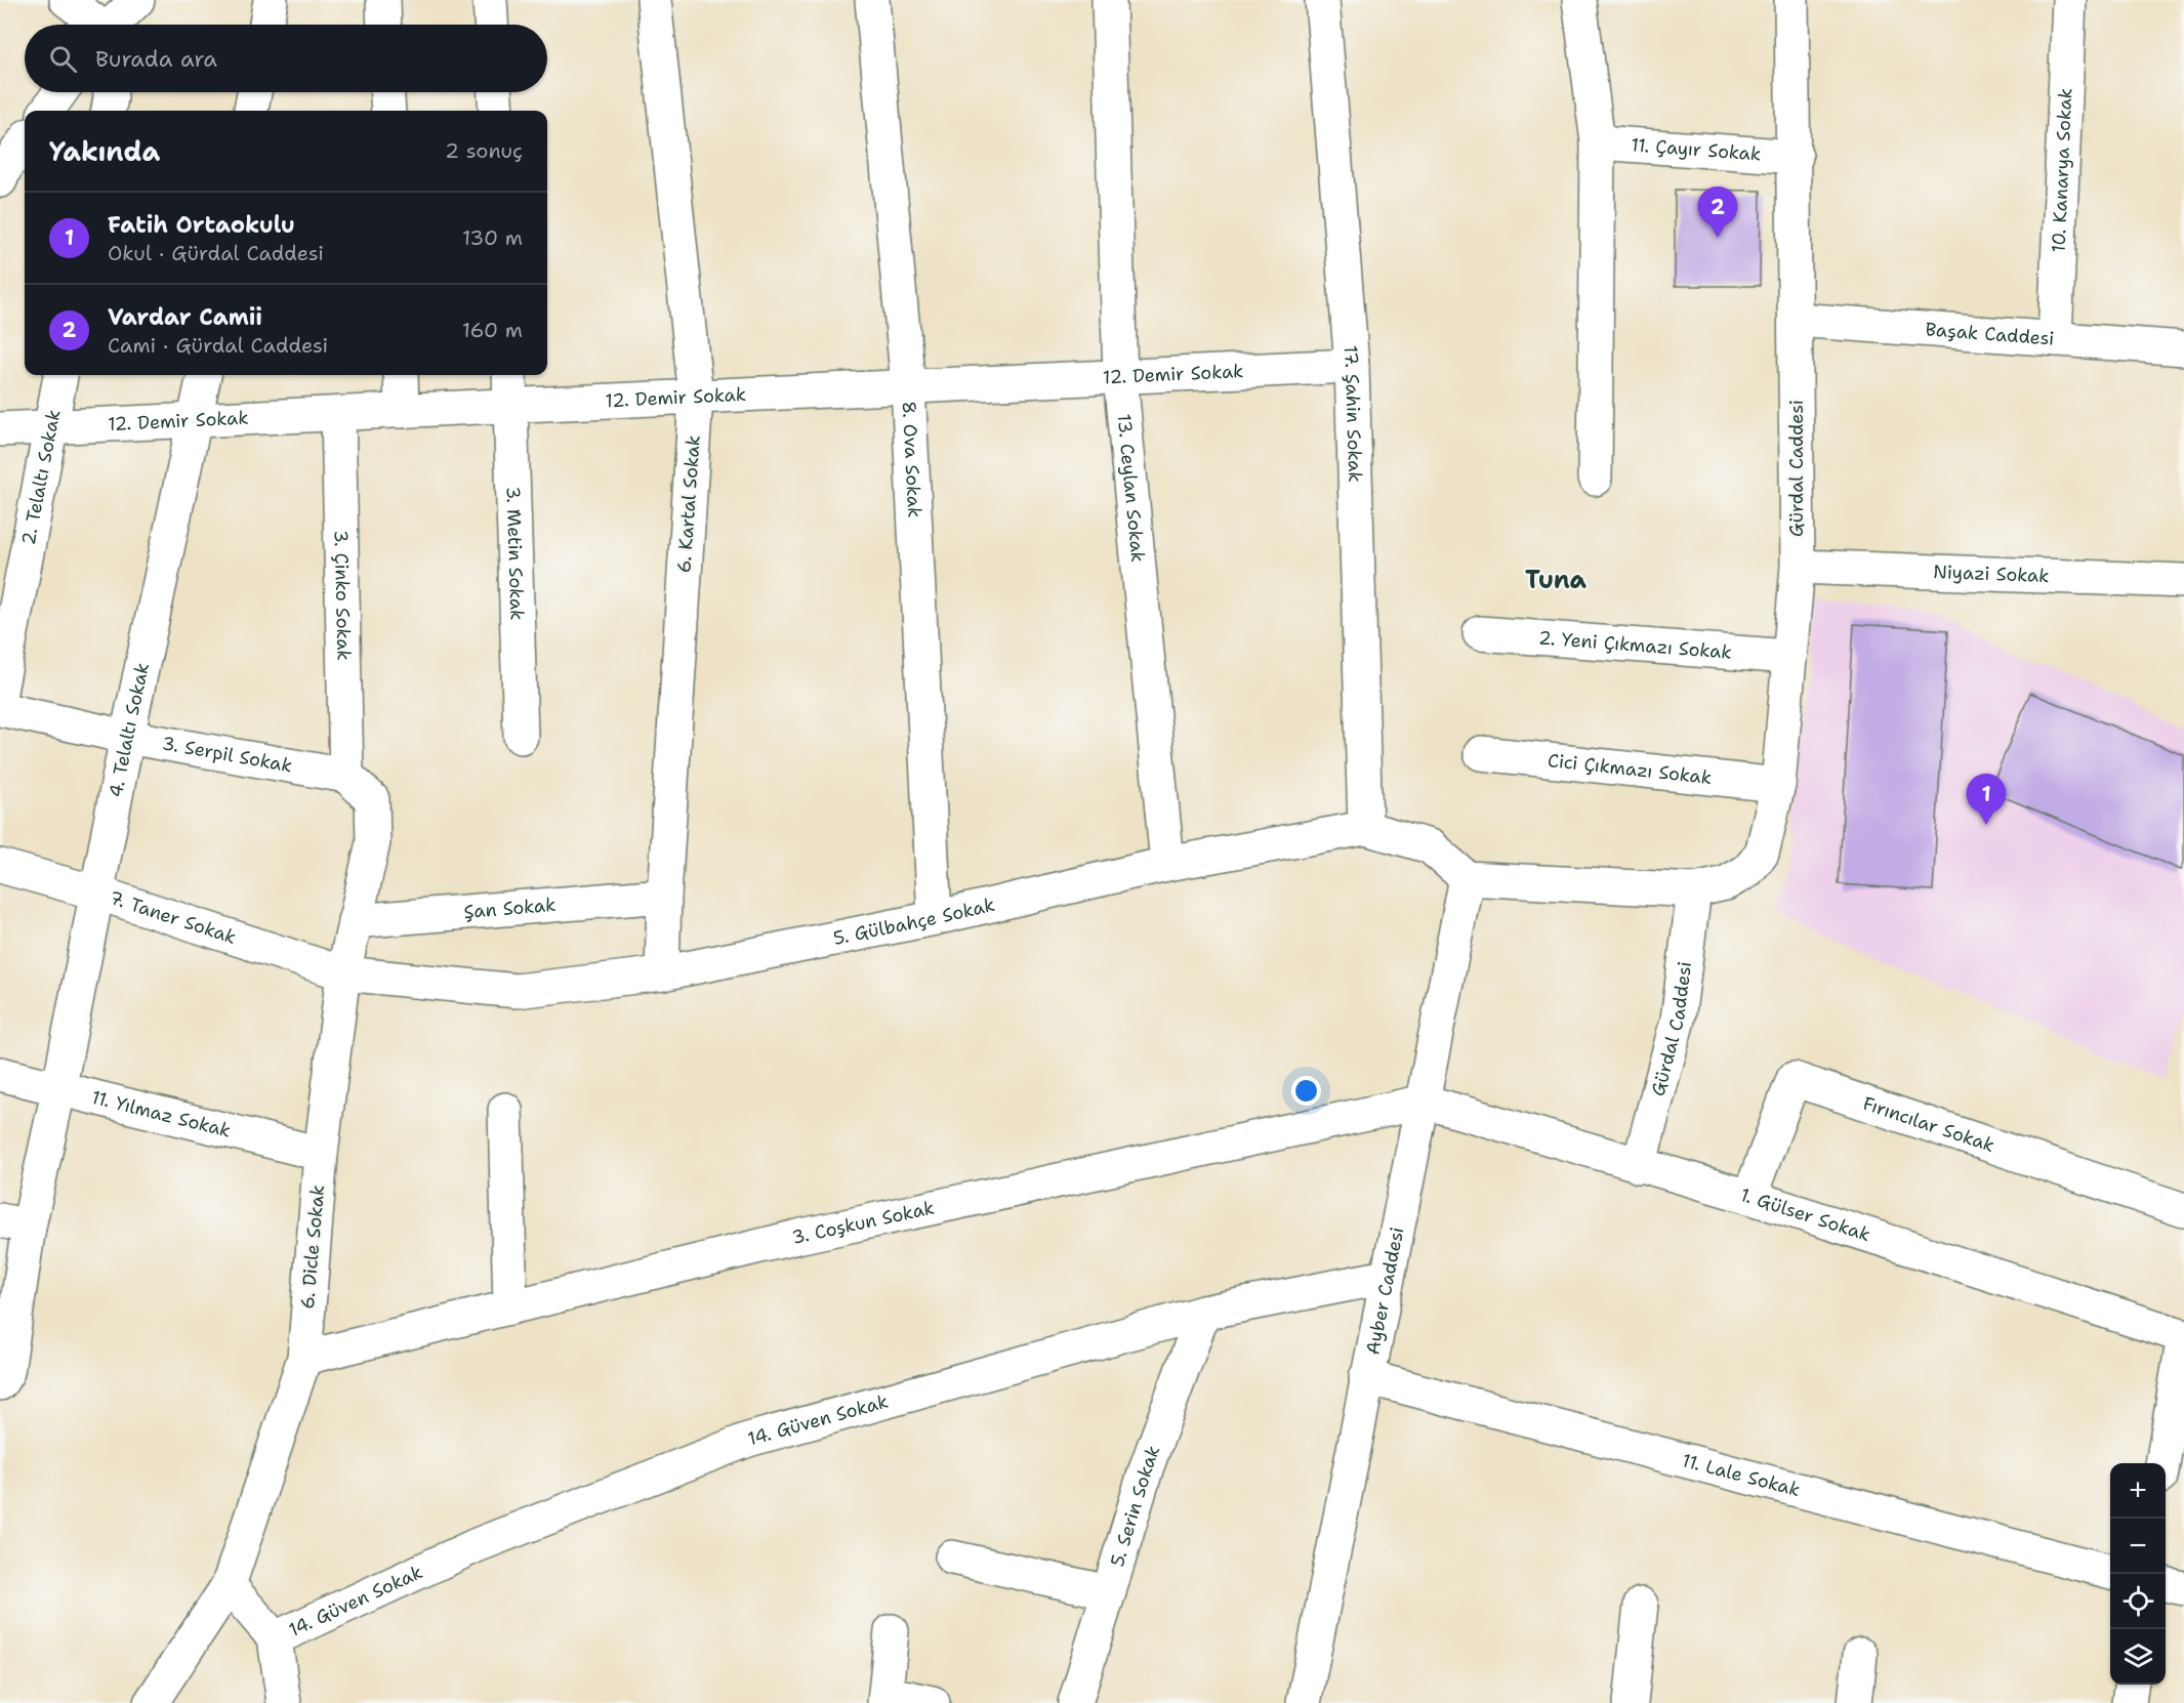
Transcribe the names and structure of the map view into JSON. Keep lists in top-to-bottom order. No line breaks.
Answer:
{"streets":{"street":["11. Çayır Sokak","10. Kanarya Sokak","Başak Caddesi","12. Demir Sokak","17. Şahin Sokak","8. Ova Sokak","Gürdal Caddesi","2. Telaltı Sokak","13. Ceylan Sokak","6. Kartal Sokak","3. Metin Sokak","Niyazi Sokak","3. Çinko Sokak","2. Yeni Çıkmazı Sokak","4. Telaltı Sokak","3. Serpil Sokak","Cici Çıkmazı Sokak","Şan Sokak","7. Taner Sokak","5. Gülbahçe Sokak","11. Yılmaz Sokak","Fırıncılar Sokak","1. Gülser Sokak","3. Coşkun Sokak","6. Dicle Sokak","Ayber Caddesi","14. Güven Sokak","11. Lale Sokak","5. Serin Sokak"]},"crossings":[["11. Çayır Sokak","Gürdal Caddesi"],["10. Kanarya Sokak","Başak Caddesi"],["Başak Caddesi","Gürdal Caddesi"],["12. Demir Sokak","17. Şahin Sokak"],["12. Demir Sokak","8. Ova Sokak"],["12. Demir Sokak","2. Telaltı Sokak"],["12. Demir Sokak","13. Ceylan Sokak"],["12. Demir Sokak","6. Kartal Sokak"],["12. Demir Sokak","3. Metin Sokak"],["12. Demir Sokak","3. Çinko Sokak"],["12. Demir Sokak","4. Telaltı Sokak"],["17. Şahin Sokak","5. Gülbahçe Sokak"],["8. Ova Sokak","5. Gülbahçe Sokak"],["Gürdal Caddesi","Niyazi Sokak"],["Gürdal Caddesi","2. Yeni Çıkmazı Sokak"],["Gürdal Caddesi","Cici Çıkmazı Sokak"],["Gürdal Caddesi","5. Gülbahçe Sokak"],["Gürdal Caddesi","1. Gülser Sokak"],["Gürdal Caddesi","Ayber Caddesi"],["13. Ceylan Sokak","5. Gülbahçe Sokak"],["6. Kartal Sokak","Şan Sokak"],["6. Kartal Sokak","5. Gülbahçe Sokak"],["3. Çinko Sokak","3. Serpil Sokak"],["3. Çinko Sokak","6. Dicle Sokak"],["4. Telaltı Sokak","3. Serpil Sokak"],["4. Telaltı Sokak","7. Taner Sokak"],["4. Telaltı Sokak","11. Yılmaz Sokak"],["3. Serpil Sokak","6. Dicle Sokak"],["Şan Sokak","6. Dicle Sokak"],["7. Taner Sokak","5. Gülbahçe Sokak"],["7. Taner Sokak","6. Dicle Sokak"],["5. Gülbahçe Sokak","6. Dicle Sokak"],["5. Gülbahçe Sokak","Ayber Caddesi"],["11. Yılmaz Sokak","6. Dicle Sokak"],["Fırıncılar Sokak","1. Gülser Sokak"],["1. Gülser Sokak","3. Coşkun Sokak"],["1. Gülser Sokak","Ayber Caddesi"],["3. Coşkun Sokak","6. Dicle Sokak"],["3. Coşkun Sokak","Ayber Caddesi"],["Ayber Caddesi","14. Güven Sokak"],["Ayber Caddesi","11. Lale Sokak"],["14. Güven Sokak","5. Serin Sokak"]],"districts":["Tuna"],"page":{"search":"Burada ara","heading":["Yakında","2 sonuç"],"pins":["2","1"],"list":[{"mark":"1","name":"Fatih Ortaokulu","note":"Okul · Gürdal Caddesi","value":"130 m"},{"mark":"2","name":"Vardar Camii","note":"Cami · Gürdal Caddesi","value":"160 m"}],"map_buttons":["+","−"]}}
